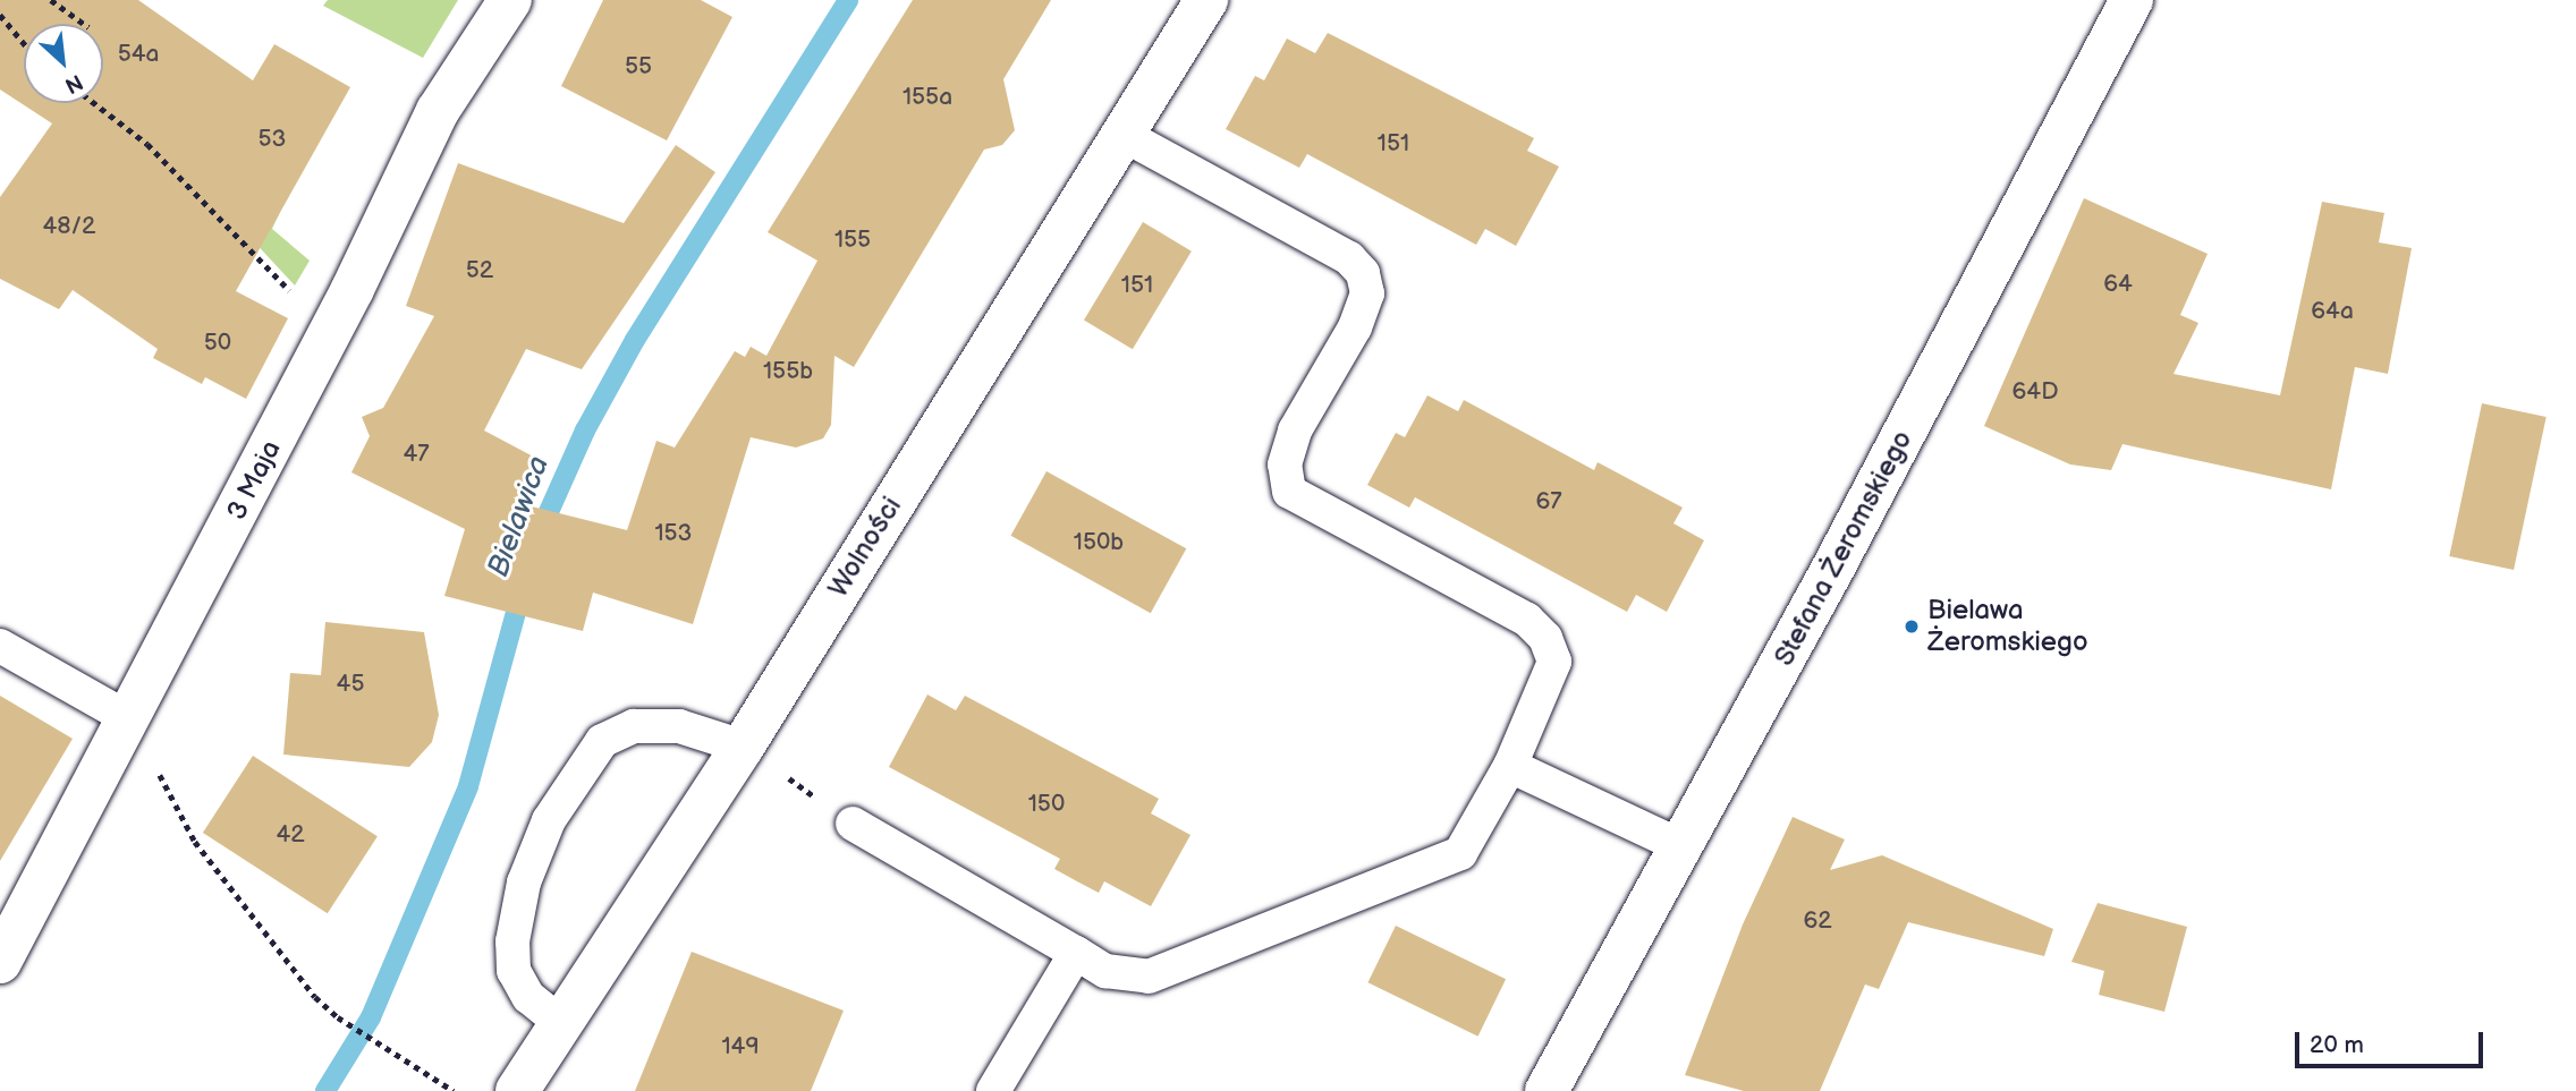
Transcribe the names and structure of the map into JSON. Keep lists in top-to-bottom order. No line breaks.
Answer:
{"streets":{"street":["3 Maja","Wolności","Stefana Żeromskiego"]},"water":["Bielawica"],"places":["Bielawa Żeromskiego"],"house_numbers":["54a","55","155a","53","151","48/2","155","52","64","151","64a","50","155b","64D","47","67","153","150b","45","150","42","62","149"],"scale_bar":"20 m","north":"bottom right"}
